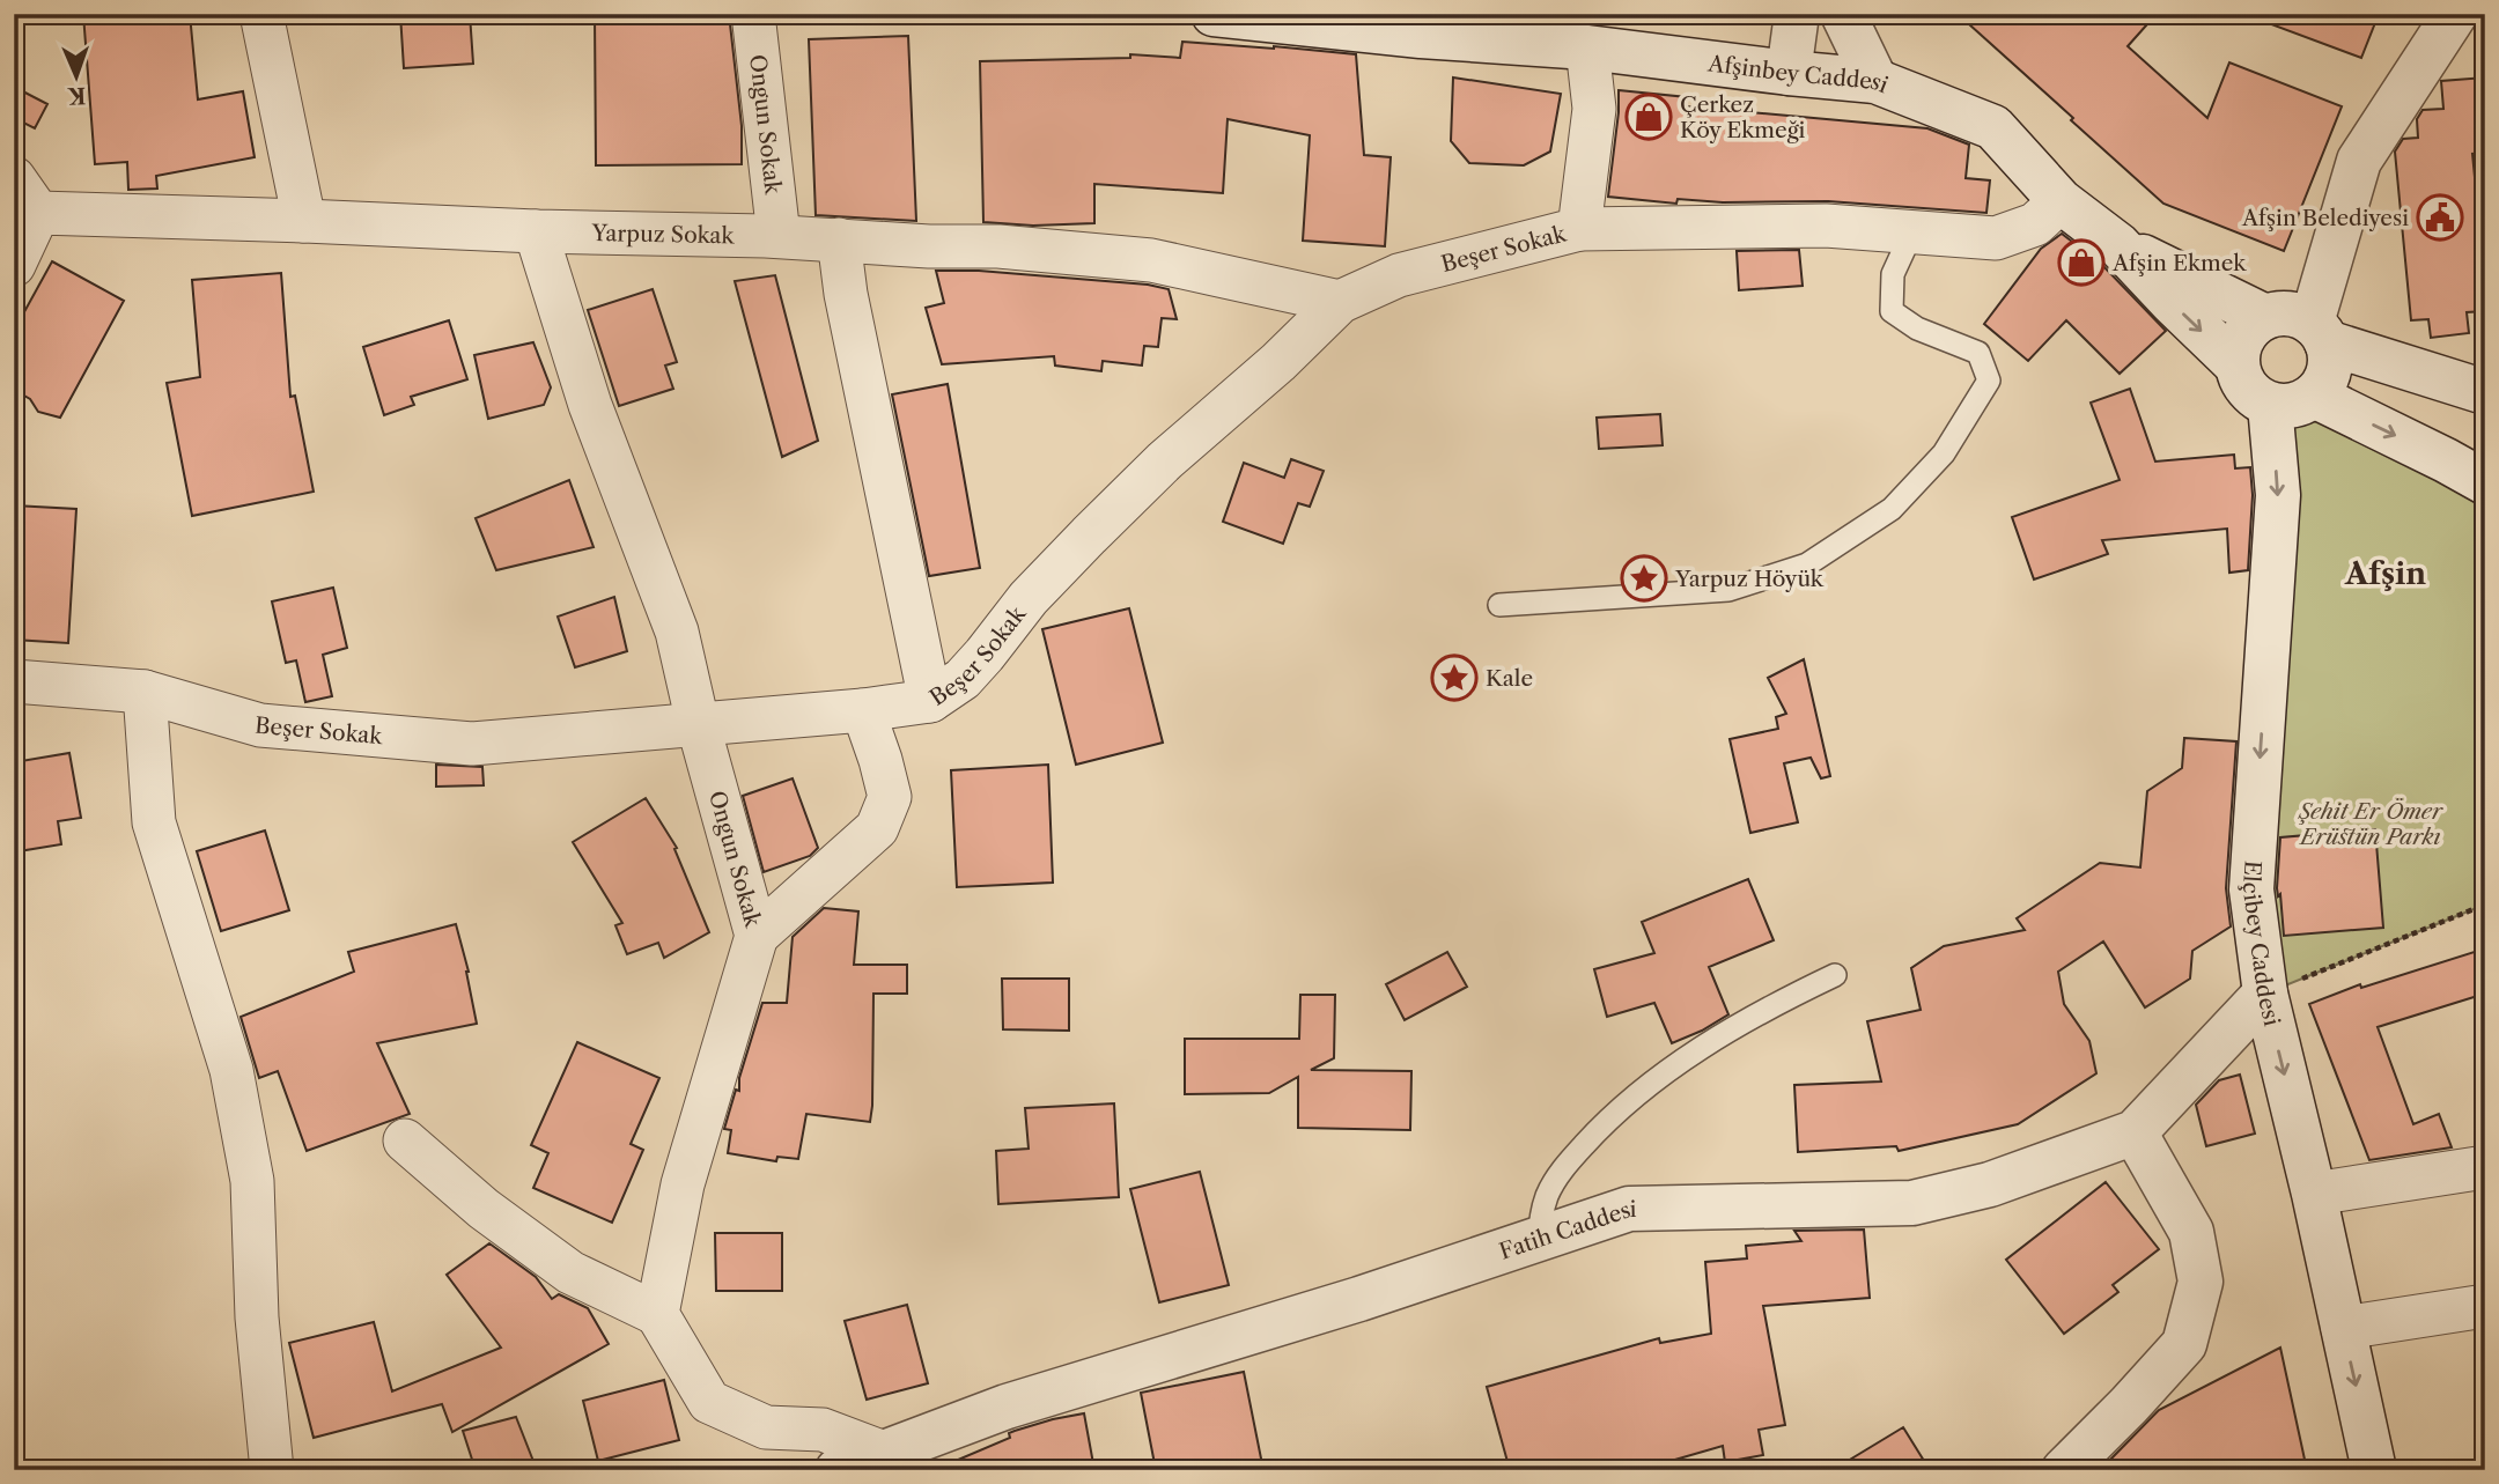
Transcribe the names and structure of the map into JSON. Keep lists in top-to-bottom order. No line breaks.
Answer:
{"streets":{"main road":["Afşinbey Caddesi","Elçibey Caddesi","Fatih Caddesi"],"street":["Ongun Sokak","Yarpuz Sokak","Beşer Sokak"]},"crossings":[["Afşinbey Caddesi","Beşer Sokak"],["Ongun Sokak","Yarpuz Sokak"],["Ongun Sokak","Beşer Sokak"],["Yarpuz Sokak","Beşer Sokak"],["Elçibey Caddesi","Fatih Caddesi"]],"one_way":["Elçibey Caddesi"],"districts":["Afşin"],"parks":["Şehit Er Ömer Erüstün Parkı"],"places":{"shop":["Çerkez Köy Ekmeği","Afşin Ekmek"],"public building":["Afşin Belediyesi"],"place":["Yarpuz Höyük","Kale"]},"north":"bottom"}
